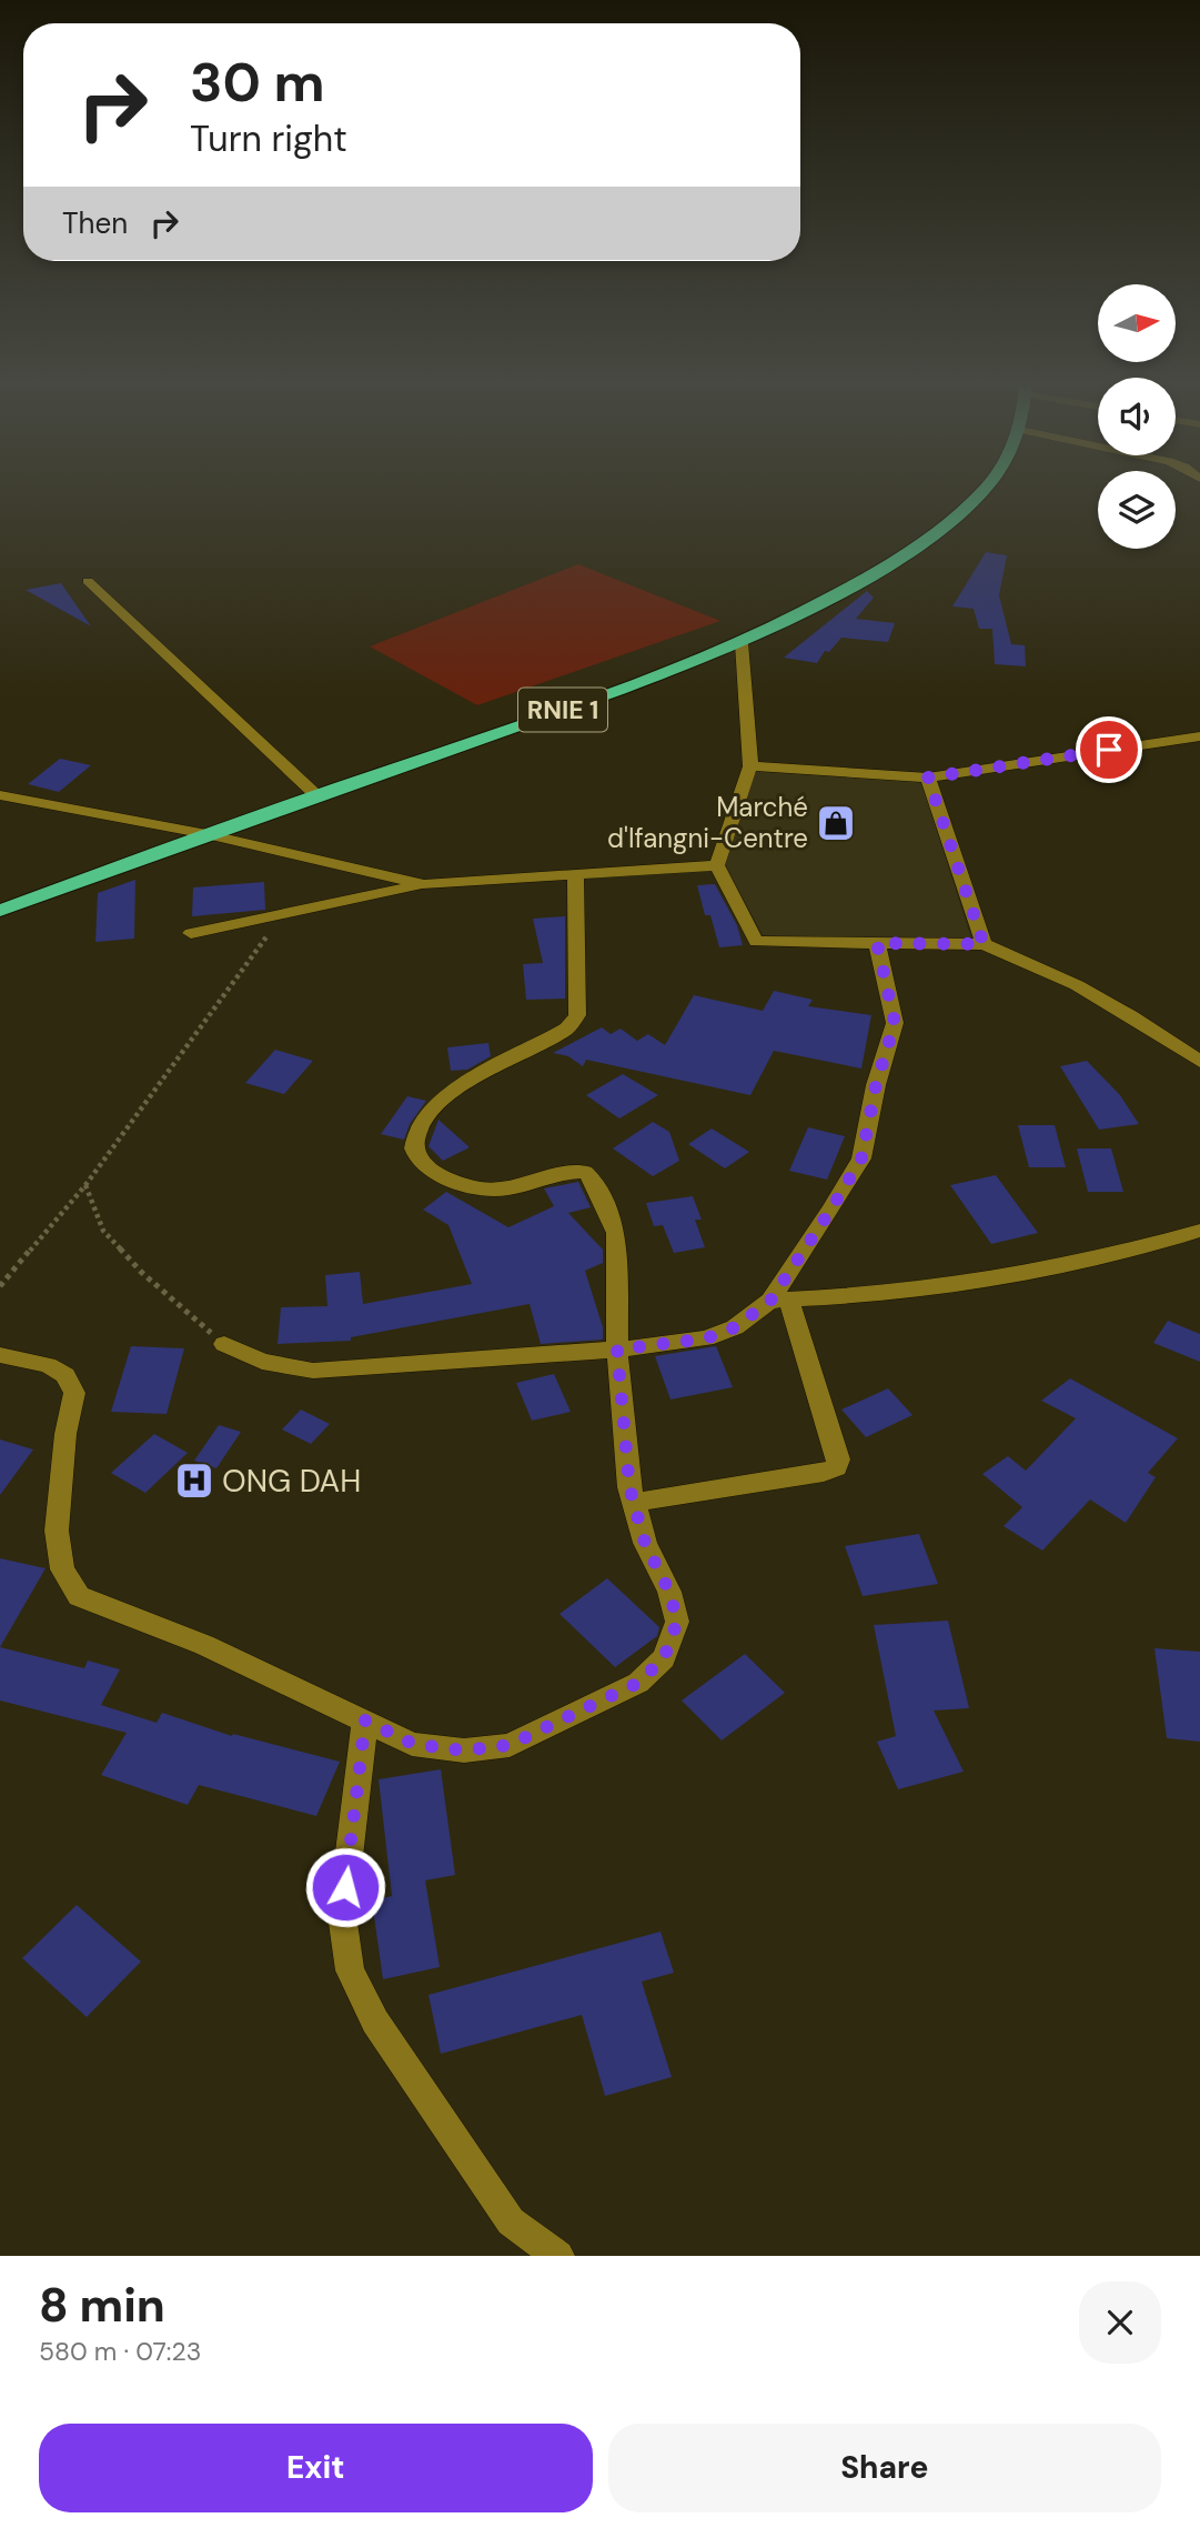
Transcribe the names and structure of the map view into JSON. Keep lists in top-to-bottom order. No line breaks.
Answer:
{"streets":{"highway":["RNIE 1"]},"places":{"shop":["Marché d'Ifangni-Centre"],"hospital":["ONG DAH"]},"north":"right","page":{"turn":["30 m","Turn right"],"then":"Then","heading":["8 min","580 m · 07:23"],"buttons":["Exit","Share"]}}
